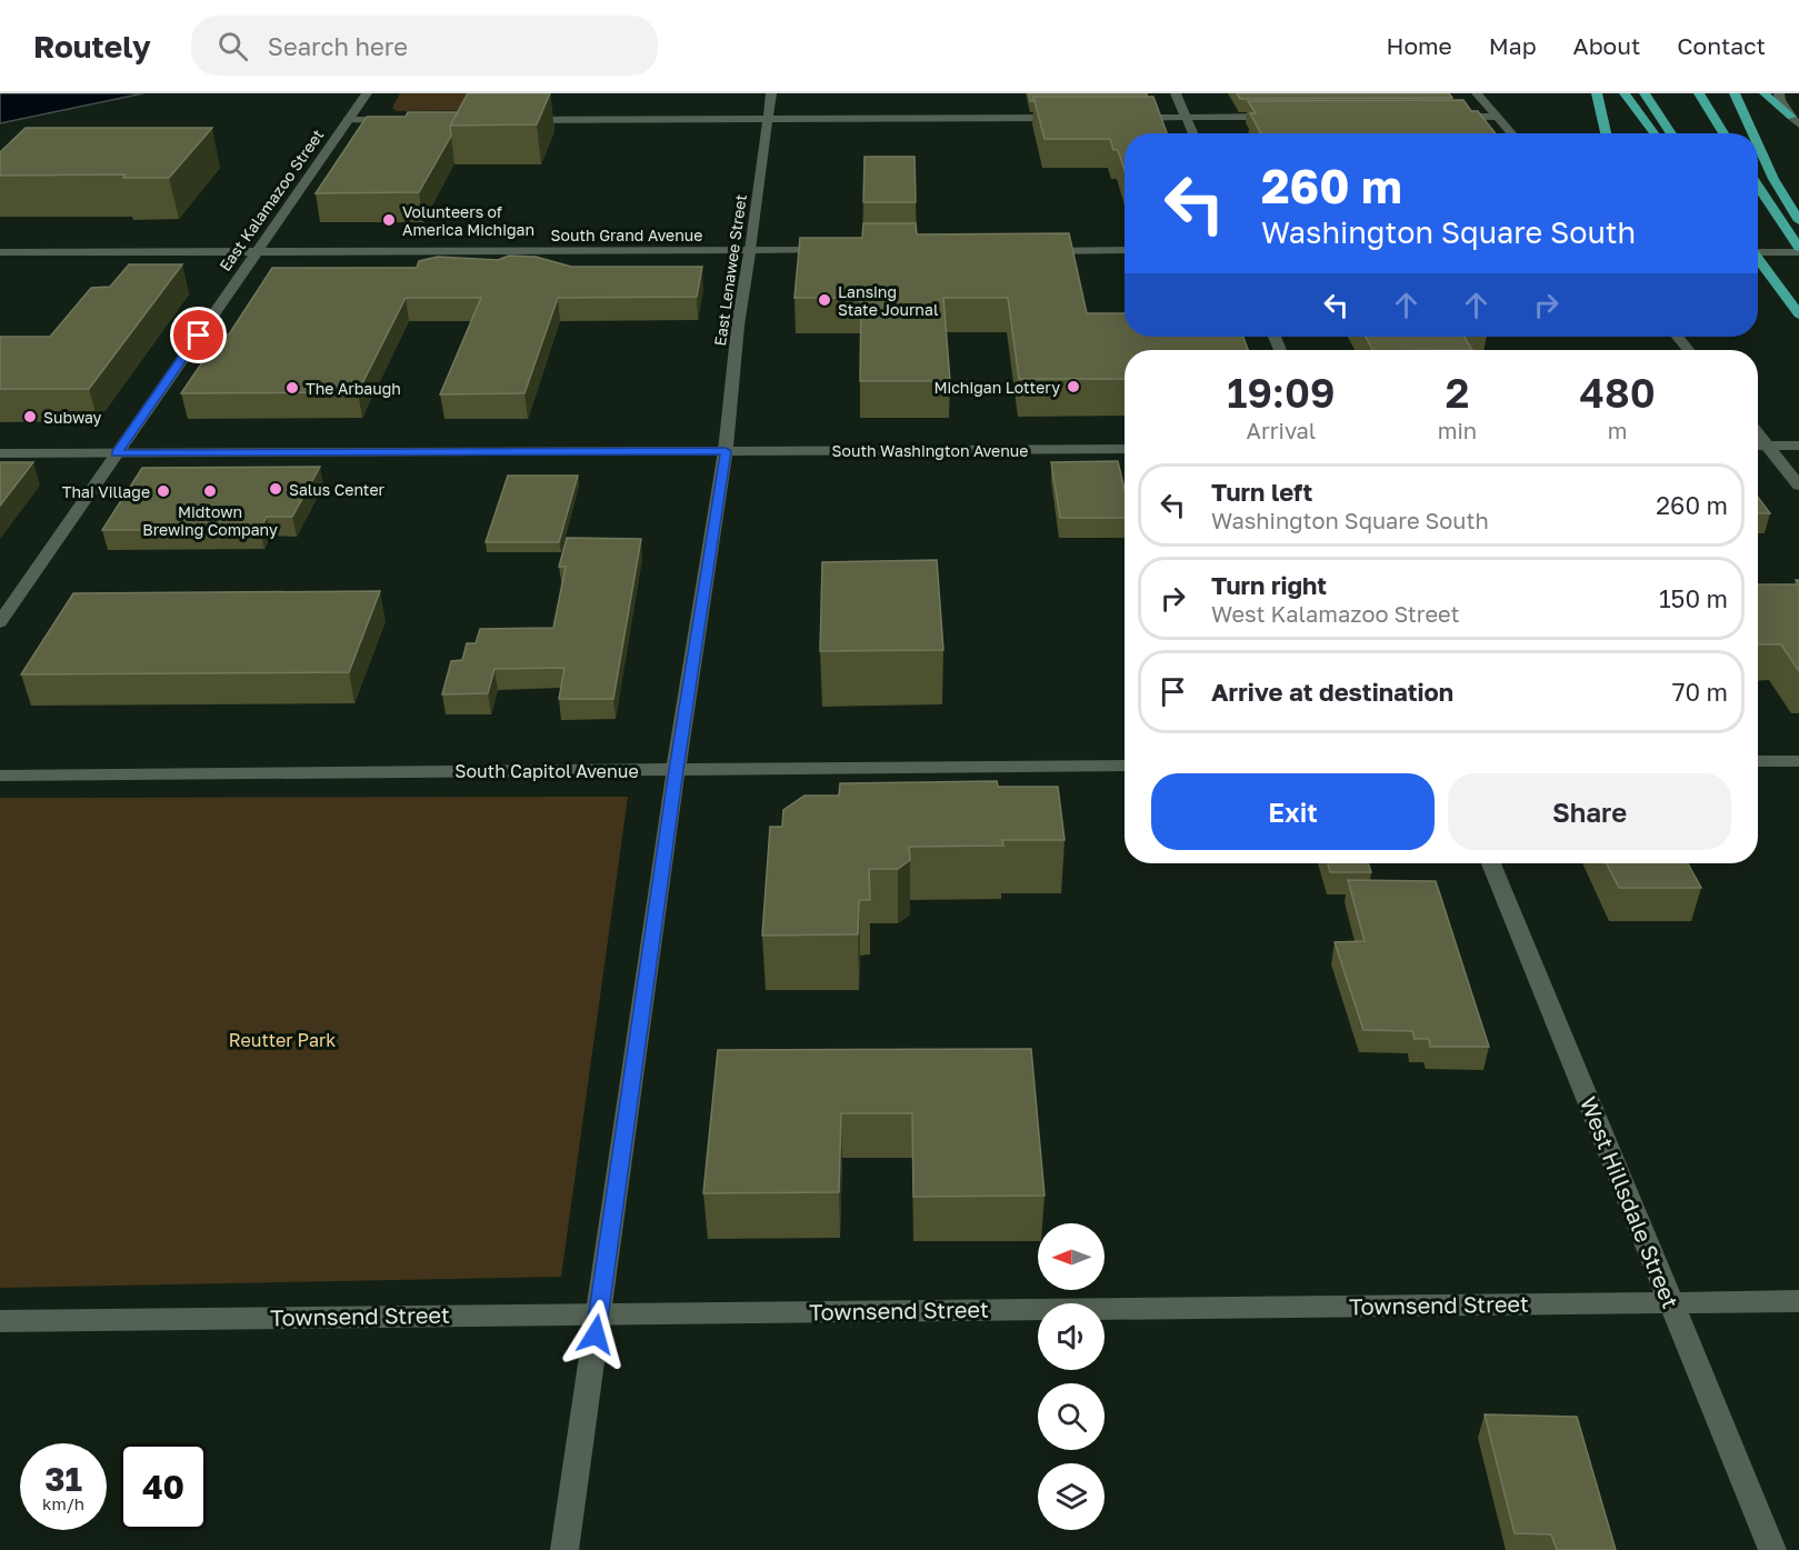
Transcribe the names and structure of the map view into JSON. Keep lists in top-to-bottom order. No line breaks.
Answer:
{"streets":{"street":["East Kalamazoo Street","South Grand Avenue","East Lenawee Street","South Washington Avenue","South Capitol Avenue","West Hillsdale Street","Townsend Street"]},"crossings":[["East Kalamazoo Street","South Grand Avenue"],["East Kalamazoo Street","South Washington Avenue"],["South Grand Avenue","East Lenawee Street"],["East Lenawee Street","South Washington Avenue"],["East Lenawee Street","South Capitol Avenue"],["East Lenawee Street","Townsend Street"],["West Hillsdale Street","Townsend Street"]],"parks":["Reutter Park"],"places":["Volunteers of America Michigan","Lansing State Journal","Michigan Lottery","The Arbaugh","Subway","Salus Center","Thai Village","Midtown Brewing Company"],"north":"left","page":{"header":"Routely","search":"Search here","nav":["Home","Map","About","Contact"],"turn":["260 m","Washington Square South"],"eta":["19:09","Arrival","2","min","480","m"],"list":[{"name":"Turn left","note":"Washington Square South","value":"260 m"},{"name":"Turn right","note":"West Kalamazoo Street","value":"150 m"},{"name":"Arrive at destination","value":"70 m"}],"buttons":["Exit","Share"],"speed":"31 km/h","limit":"40"}}
